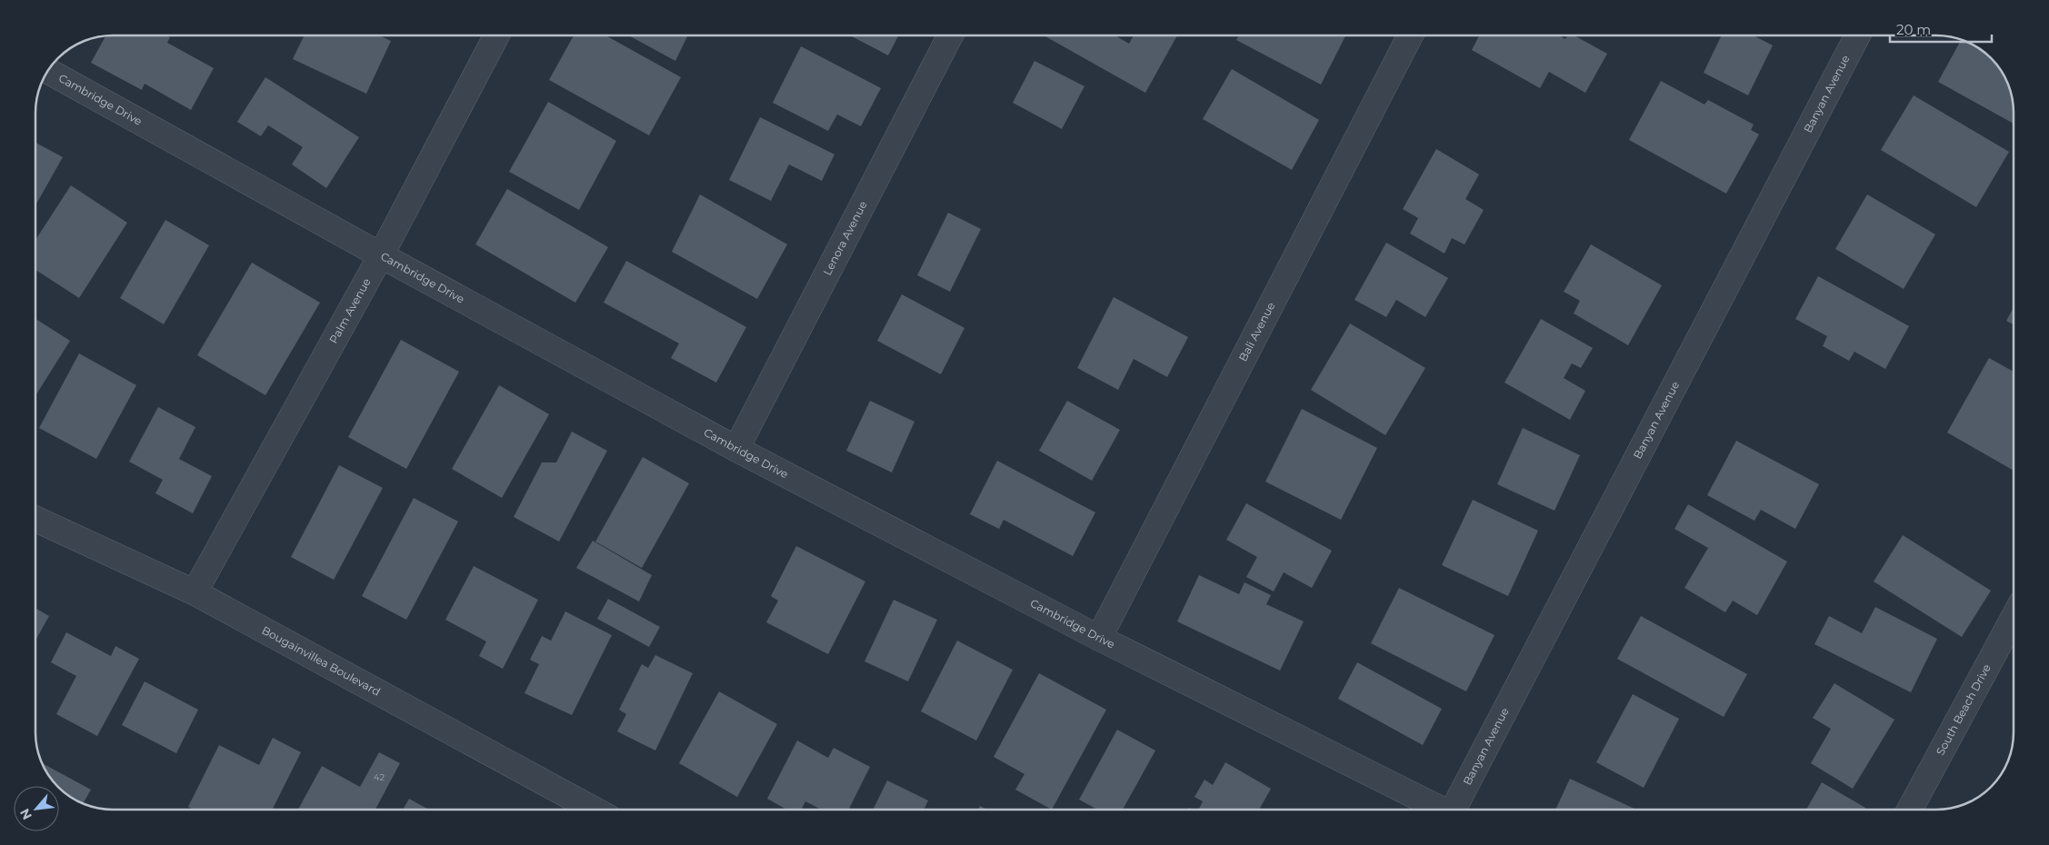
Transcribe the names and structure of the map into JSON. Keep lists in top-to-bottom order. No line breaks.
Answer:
{"streets":{"street":["Banyan Avenue","Cambridge Drive","Lenora Avenue","Palm Avenue","Bali Avenue","Bougainvillea Boulevard","South Beach Drive"]},"crossings":[["Cambridge Drive","Lenora Avenue"],["Cambridge Drive","Palm Avenue"],["Cambridge Drive","Bali Avenue"],["Palm Avenue","Bougainvillea Boulevard"]],"house_numbers":["42"],"scale_bar":"20 m","north":"bottom left"}
